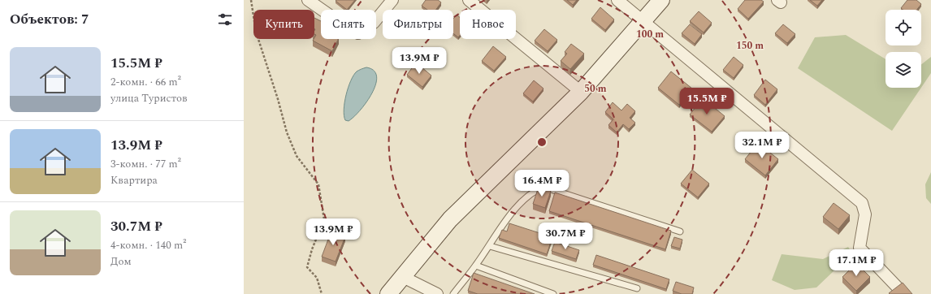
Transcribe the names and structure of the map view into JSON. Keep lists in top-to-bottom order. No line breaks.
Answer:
{"page":{"heading":"Объектов: 7","chip":["Купить","Снять","Фильтры","Новое"],"list":[{"name":"15.5M ₽","note":"2-комн. · 66 m² · улица Туристов"},{"name":"13.9M ₽","note":"3-комн. · 77 m² · Квартира"},{"name":"30.7M ₽","note":"4-комн. · 140 m² · Дом"}],"price":["13.9M ₽","15.5M ₽","32.1M ₽","16.4M ₽","13.9M ₽","30.7M ₽","17.1M ₽"]},"rings":["100 m","150 m","50 m"]}
